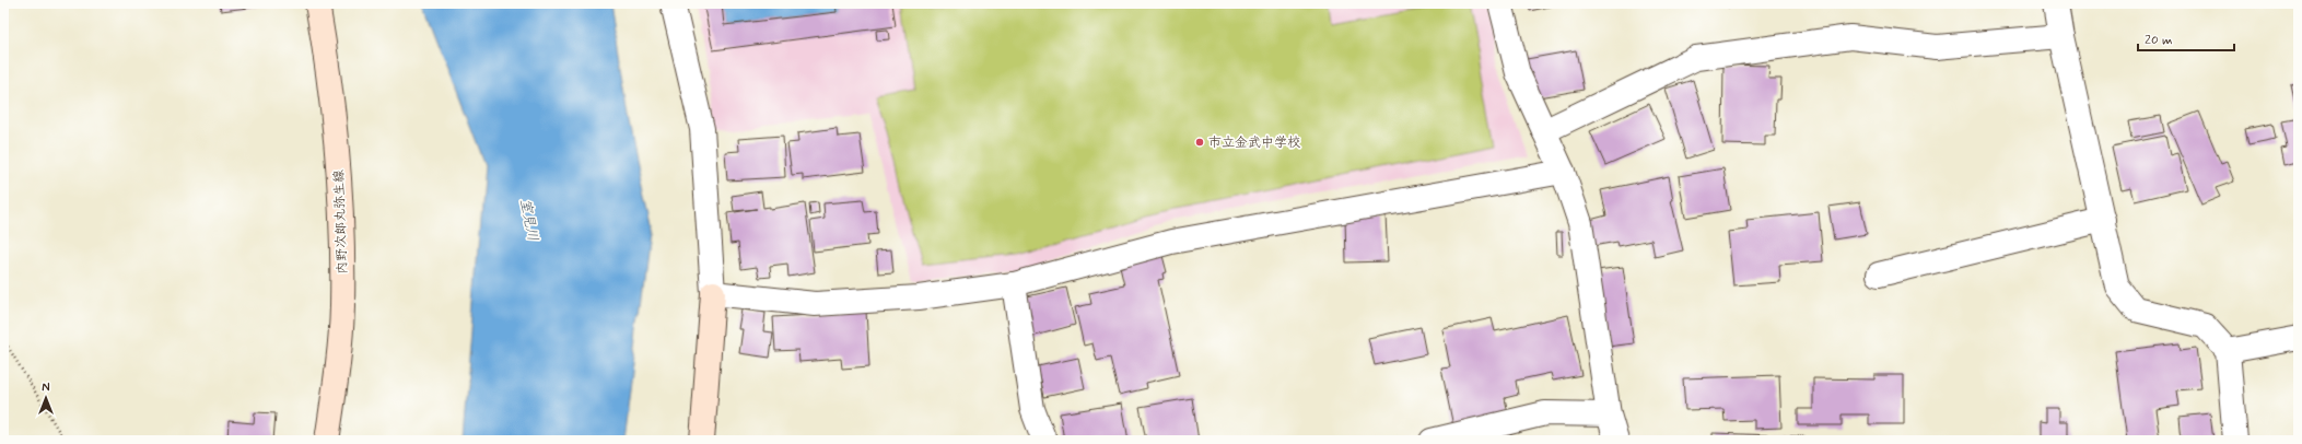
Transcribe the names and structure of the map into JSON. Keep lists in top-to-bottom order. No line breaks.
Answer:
{"streets":{"main road":["内野次郎丸弥生線"]},"water":["室見川"],"places":["市立金武中学校"],"scale_bar":"20 m","north":"top"}
